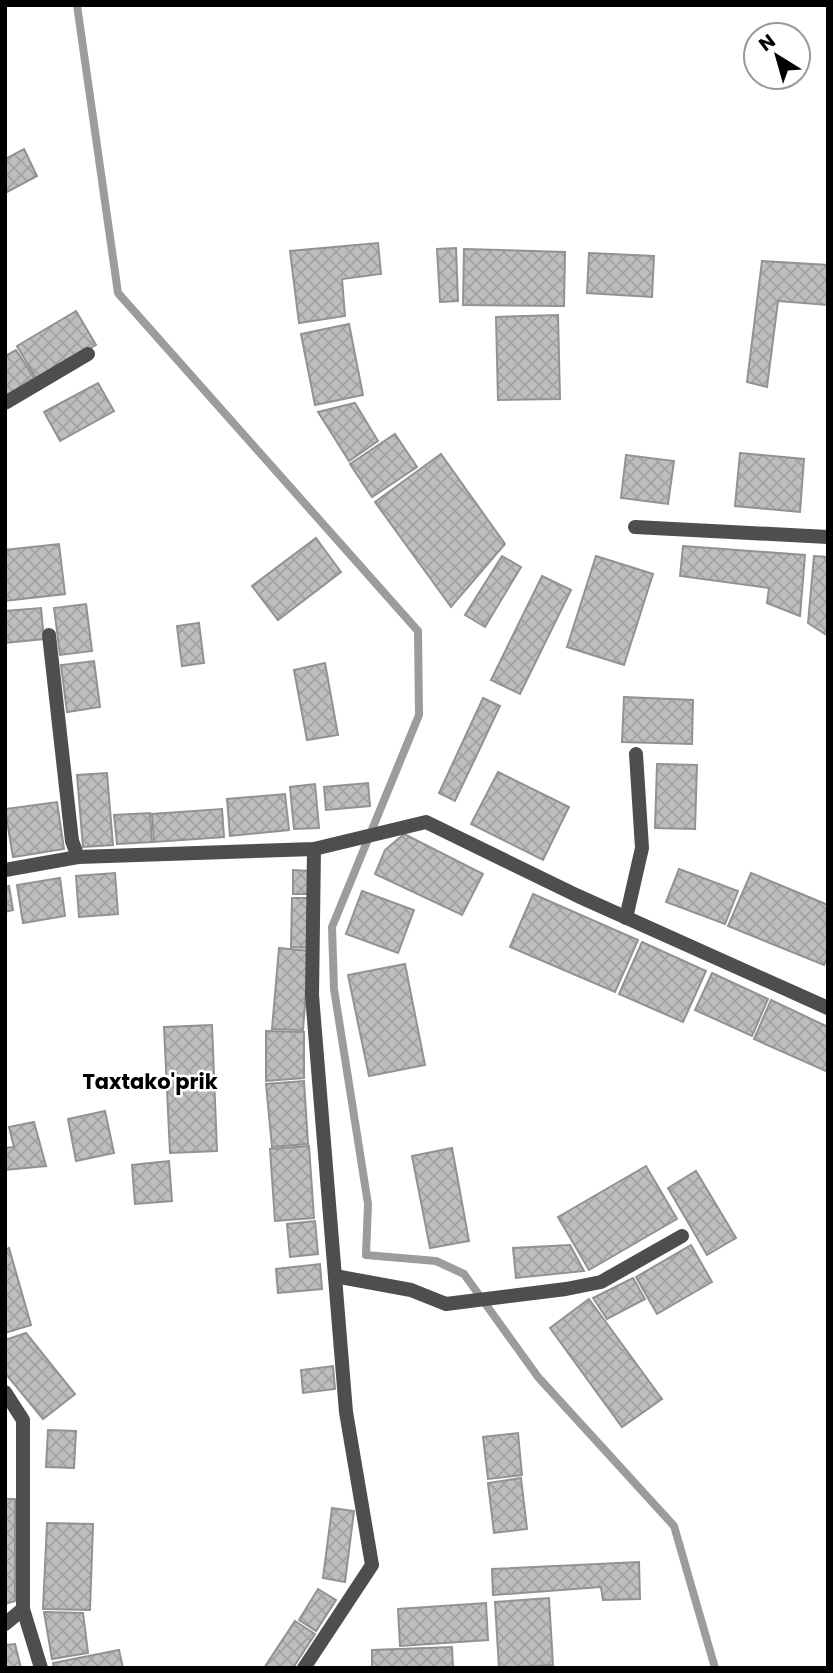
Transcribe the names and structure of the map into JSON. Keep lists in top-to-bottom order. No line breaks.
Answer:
{"districts":["Taxtako'prik"],"north":"top left"}
